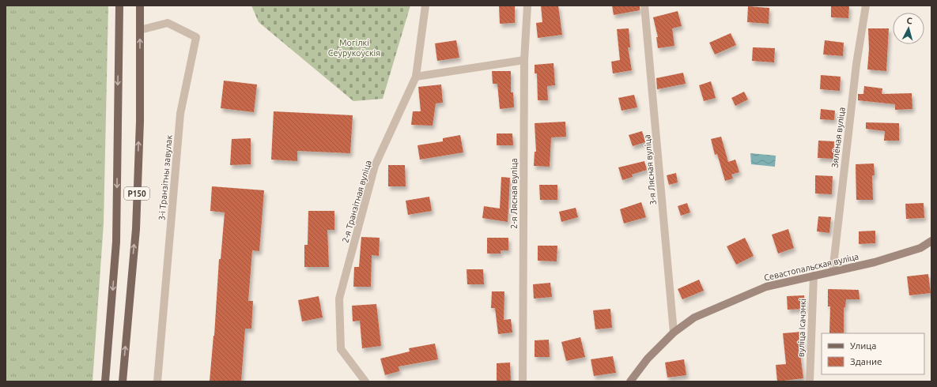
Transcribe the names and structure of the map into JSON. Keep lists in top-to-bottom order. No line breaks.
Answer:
{"streets":{"main road":["Р150"],"street":["Зялёная вуліца","3-я Лясная вуліца","3-і Транзітны завулак","2-я Лясная вуліца","2-я Транзітная вуліца","Севастопальская вуліца","вуліца Ісачэнкі"]},"crossings":[["Зялёная вуліца","Севастопальская вуліца"],["3-я Лясная вуліца","Севастопальская вуліца"],["3-і Транзітны завулак","Р150"],["Севастопальская вуліца","вуліца Ісачэнкі"]],"parks":["Могілкі Сеўрукоўскія"],"legend":["Улица","Здание"],"north":"top"}
